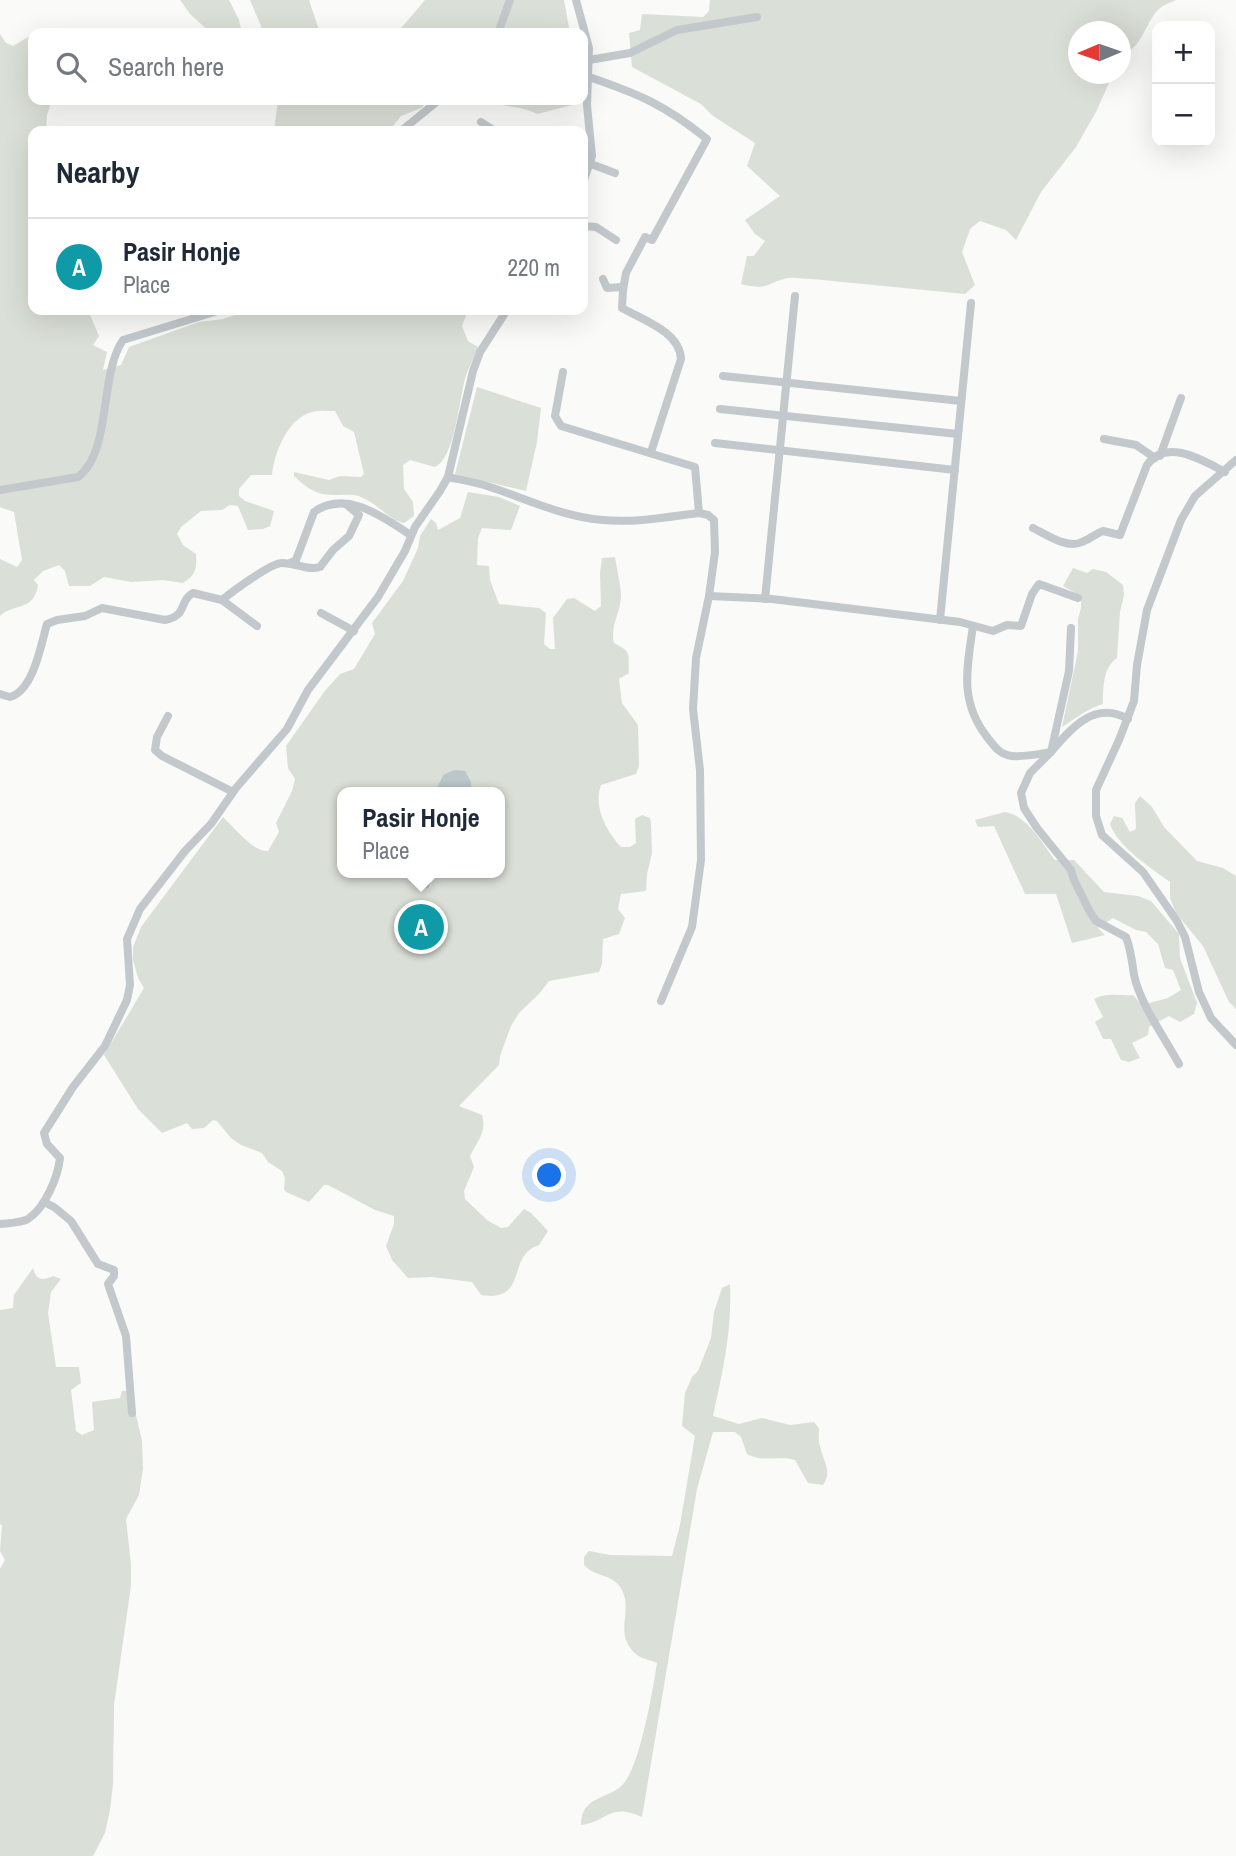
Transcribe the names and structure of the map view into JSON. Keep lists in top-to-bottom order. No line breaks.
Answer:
{"north":"left","page":{"map_buttons":["+","−"],"search":"Search here","heading":"Nearby","list":[{"mark":"A","name":"Pasir Honje","note":"Place","value":"220 m"}],"popup":["Pasir Honje","Place"],"pins":"A"}}
